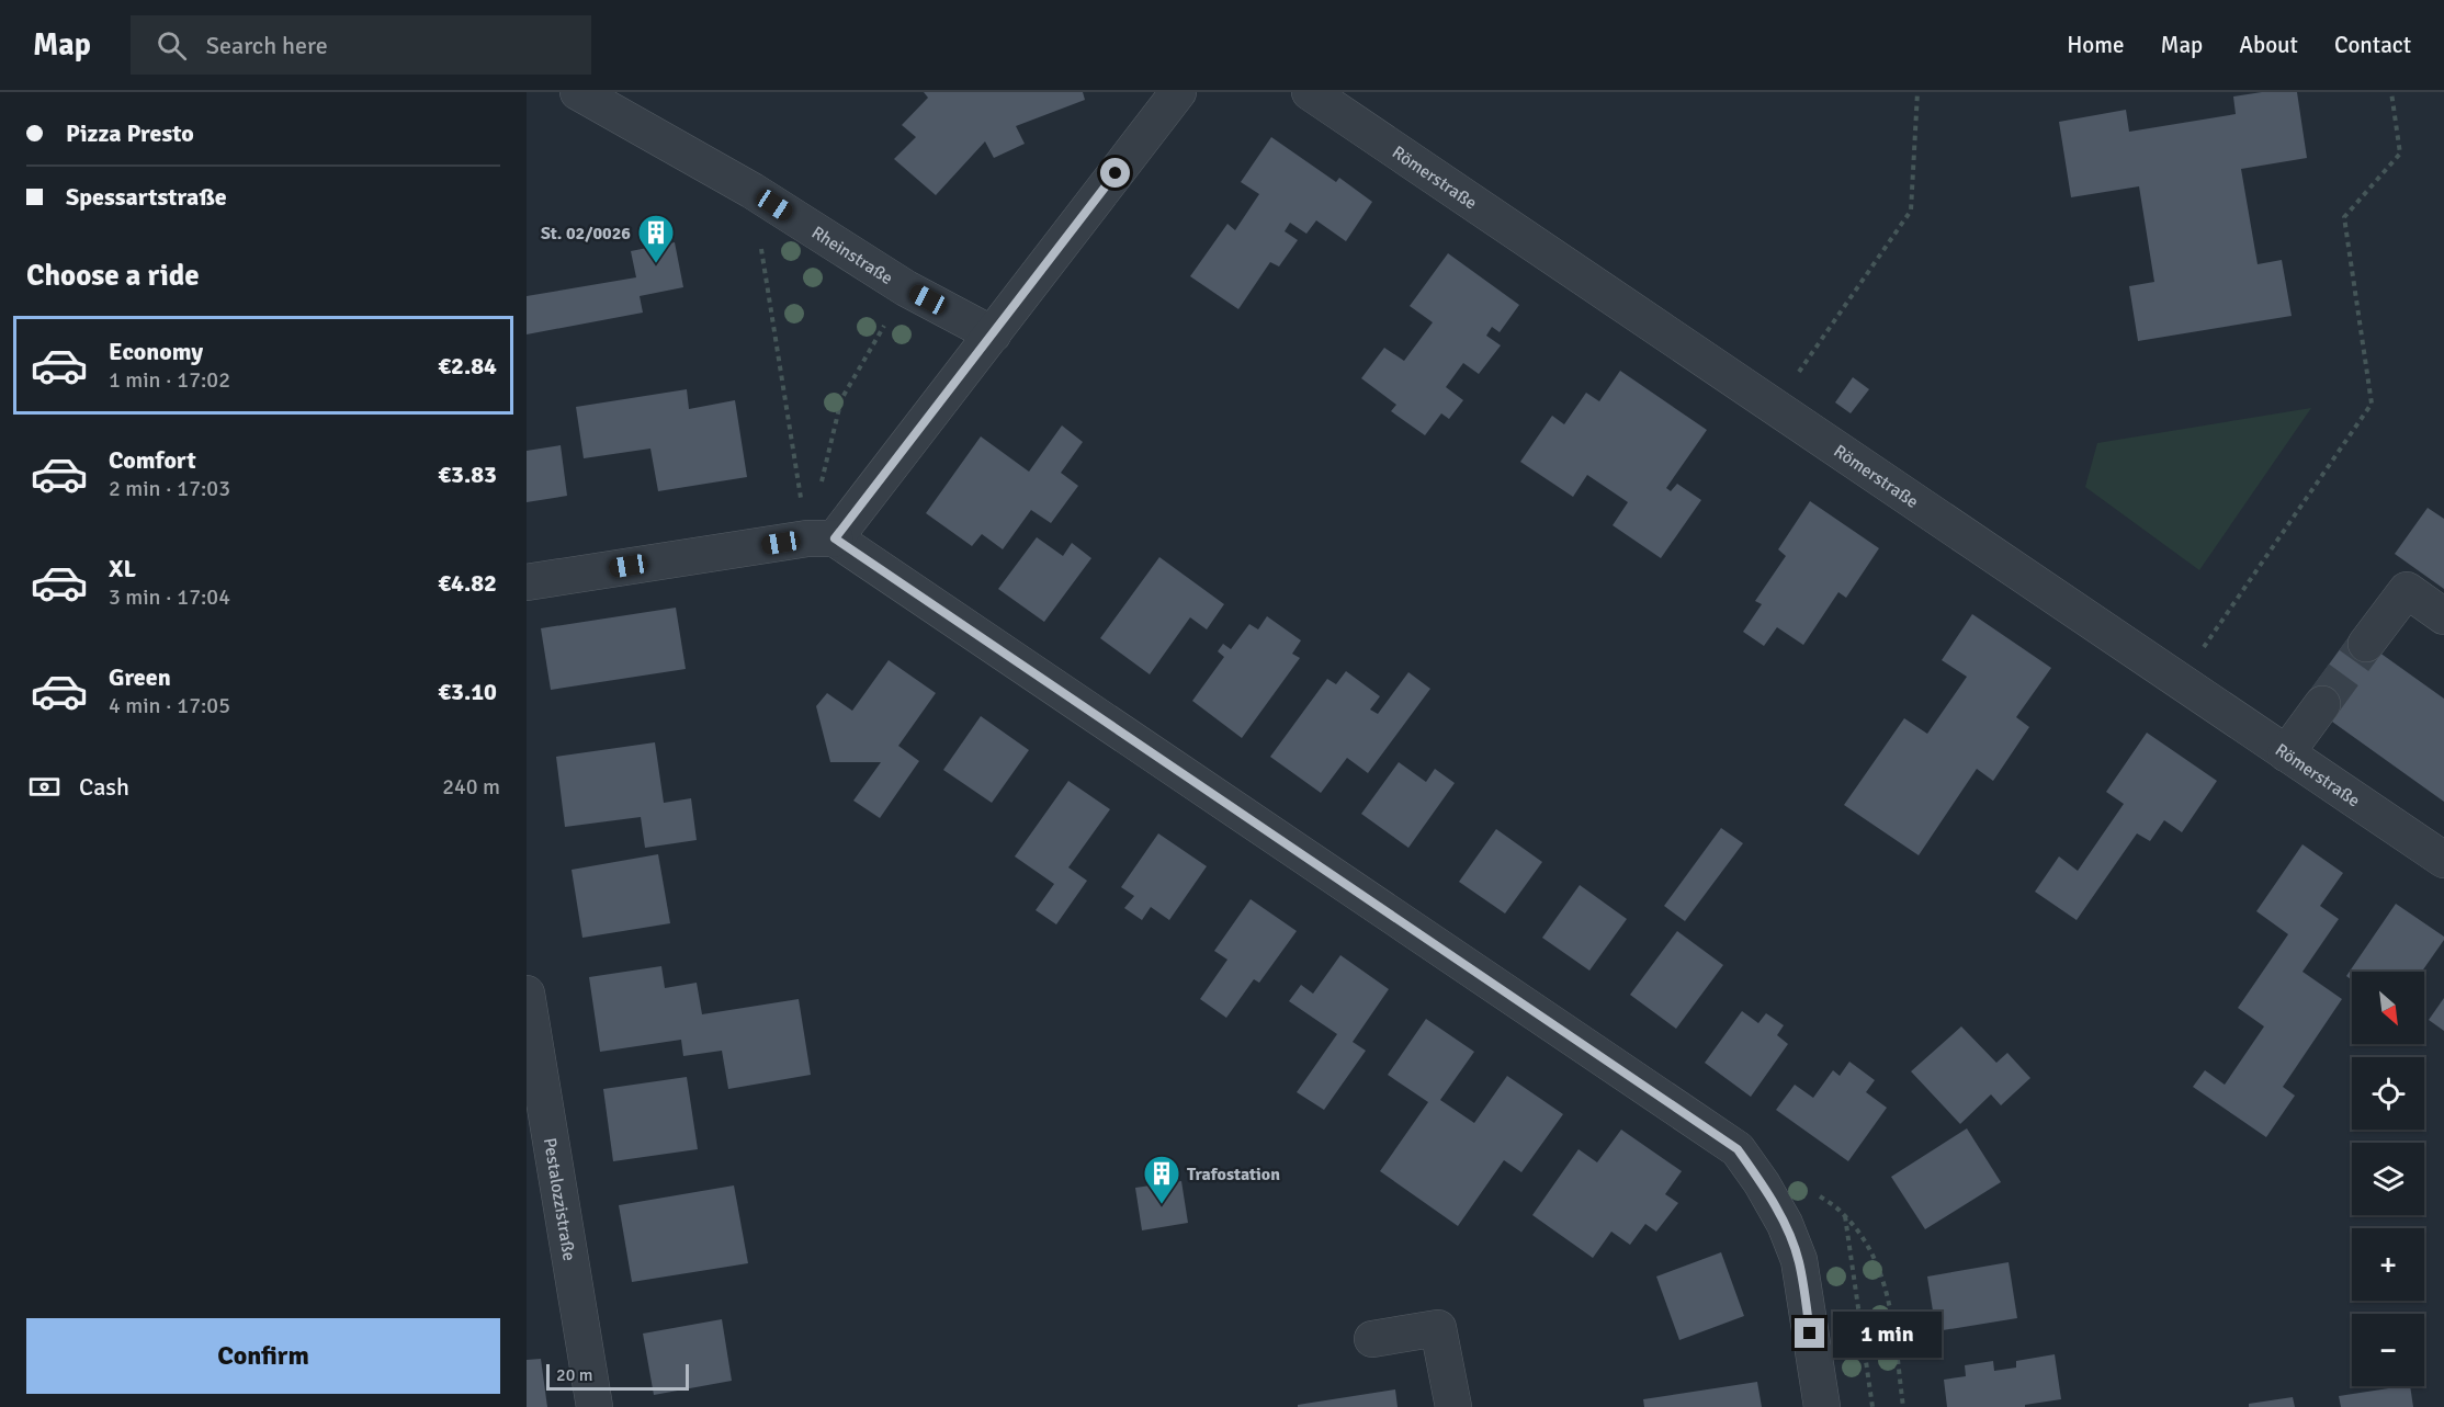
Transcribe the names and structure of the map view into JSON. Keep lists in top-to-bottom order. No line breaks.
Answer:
{"streets":{"street":["Römerstraße","Rheinstraße","Pestalozzistraße"]},"places":{"building":["St. 02/0026","Trafostation"]},"scale_bar":"20 m","north":"bottom right","page":{"header":"Map","search":"Search here","nav":["Home","Map","About","Contact"],"banner":["Pizza Presto","Spessartstraße"],"heading":"Choose a ride","list":[{"name":"Economy","note":"1 min · 17:02","value":"€2.84"},{"name":"Comfort","note":"2 min · 17:03","value":"€3.83"},{"name":"XL","note":"3 min · 17:04","value":"€4.82"},{"name":"Green","note":"4 min · 17:05","value":"€3.10"}],"pay":["Cash","240 m"],"map_buttons":["+","−"],"buttons":"Confirm","bubble":"1 min","scale":"20 m"}}
